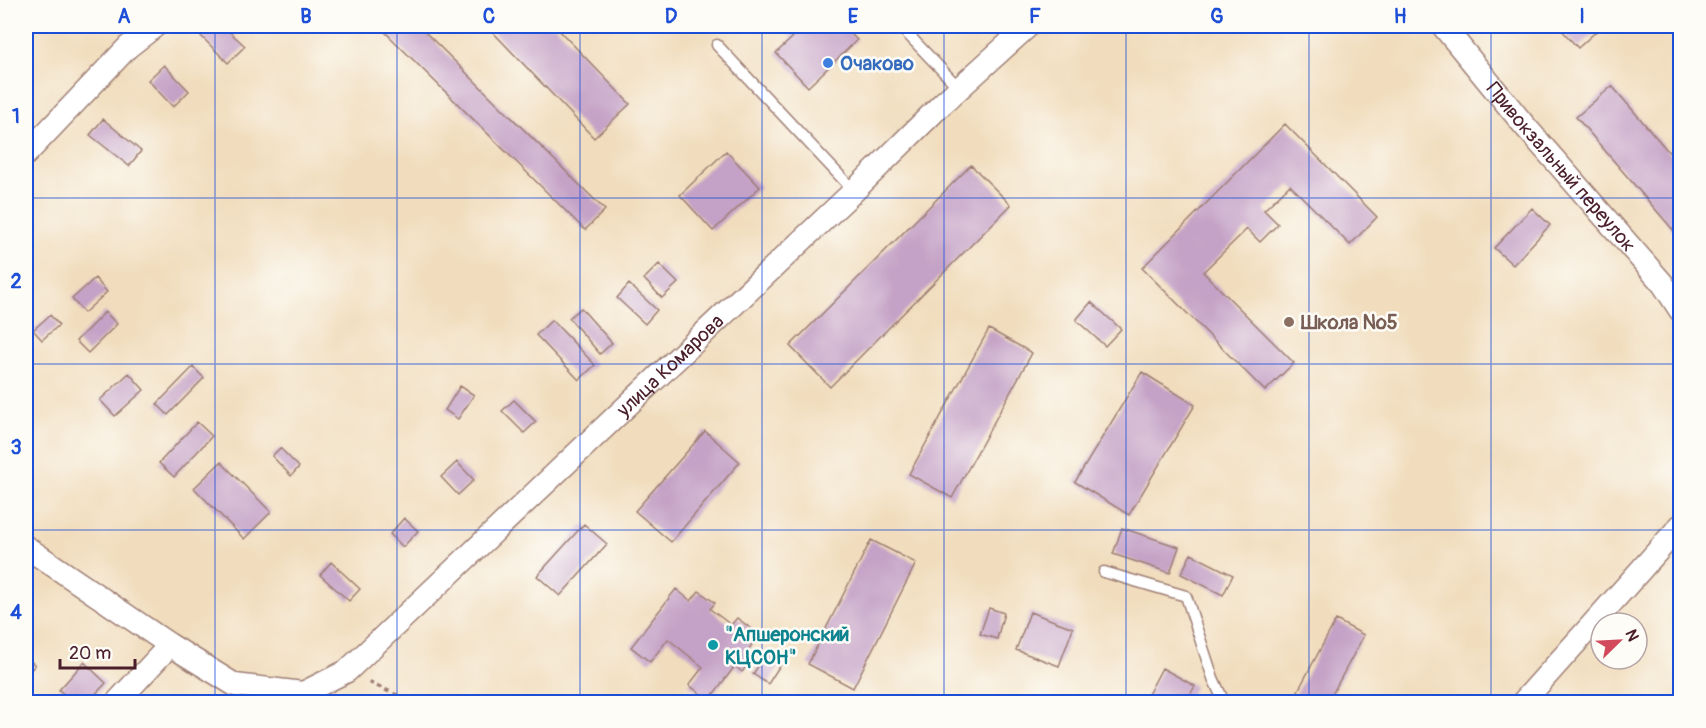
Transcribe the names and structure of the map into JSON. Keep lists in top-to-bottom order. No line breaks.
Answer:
{"streets":{"street":["Привокзальный переулок","улица Комарова"]},"places":["Очаково","Школа №5","\"Апшеронский КЦСОН\""],"scale_bar":"20 m","north":"top right","grid":{"columns":["A","B","C","D","E","F","G","H","I"],"rows":["1","2","3","4"]}}
